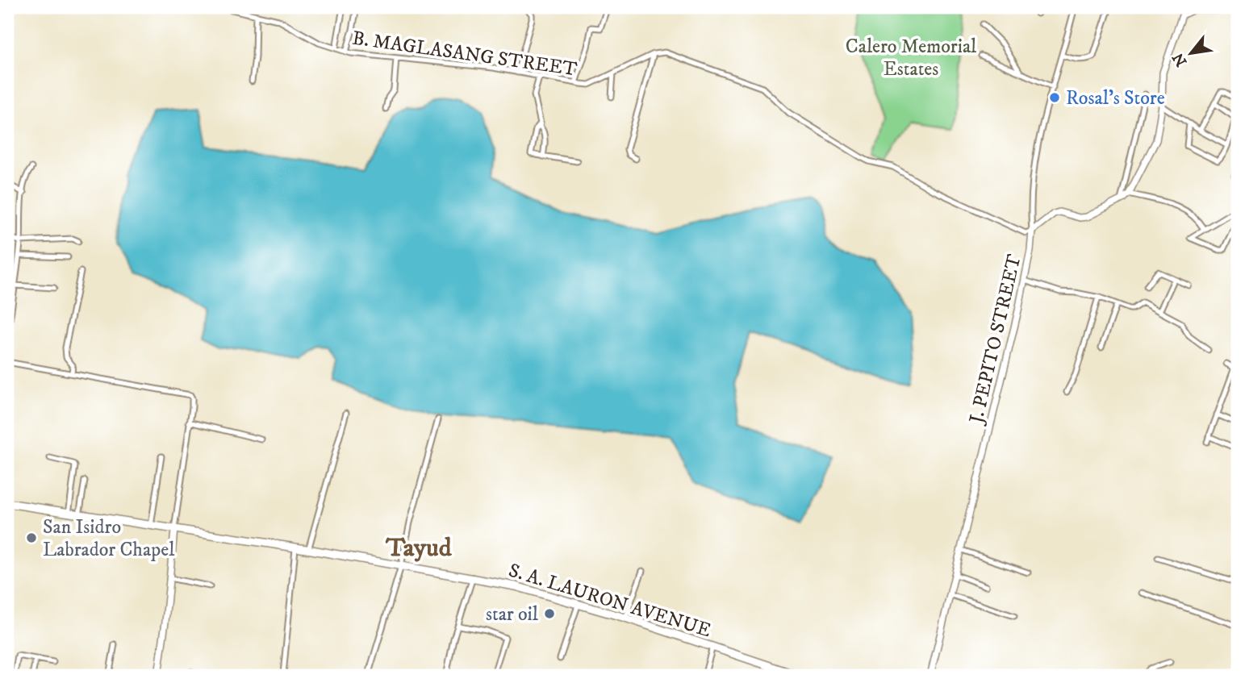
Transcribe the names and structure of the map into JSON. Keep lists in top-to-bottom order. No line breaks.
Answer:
{"streets":{"highway":["S. A. LAURON AVENUE"],"street":["B. MAGLASANG STREET","J. PEPITO STREET"]},"districts":["Tayud"],"parks":["Calero Memorial Estates"],"places":["Rosal's Store","San Isidro Labrador Chapel","star oil"],"north":"bottom left"}
